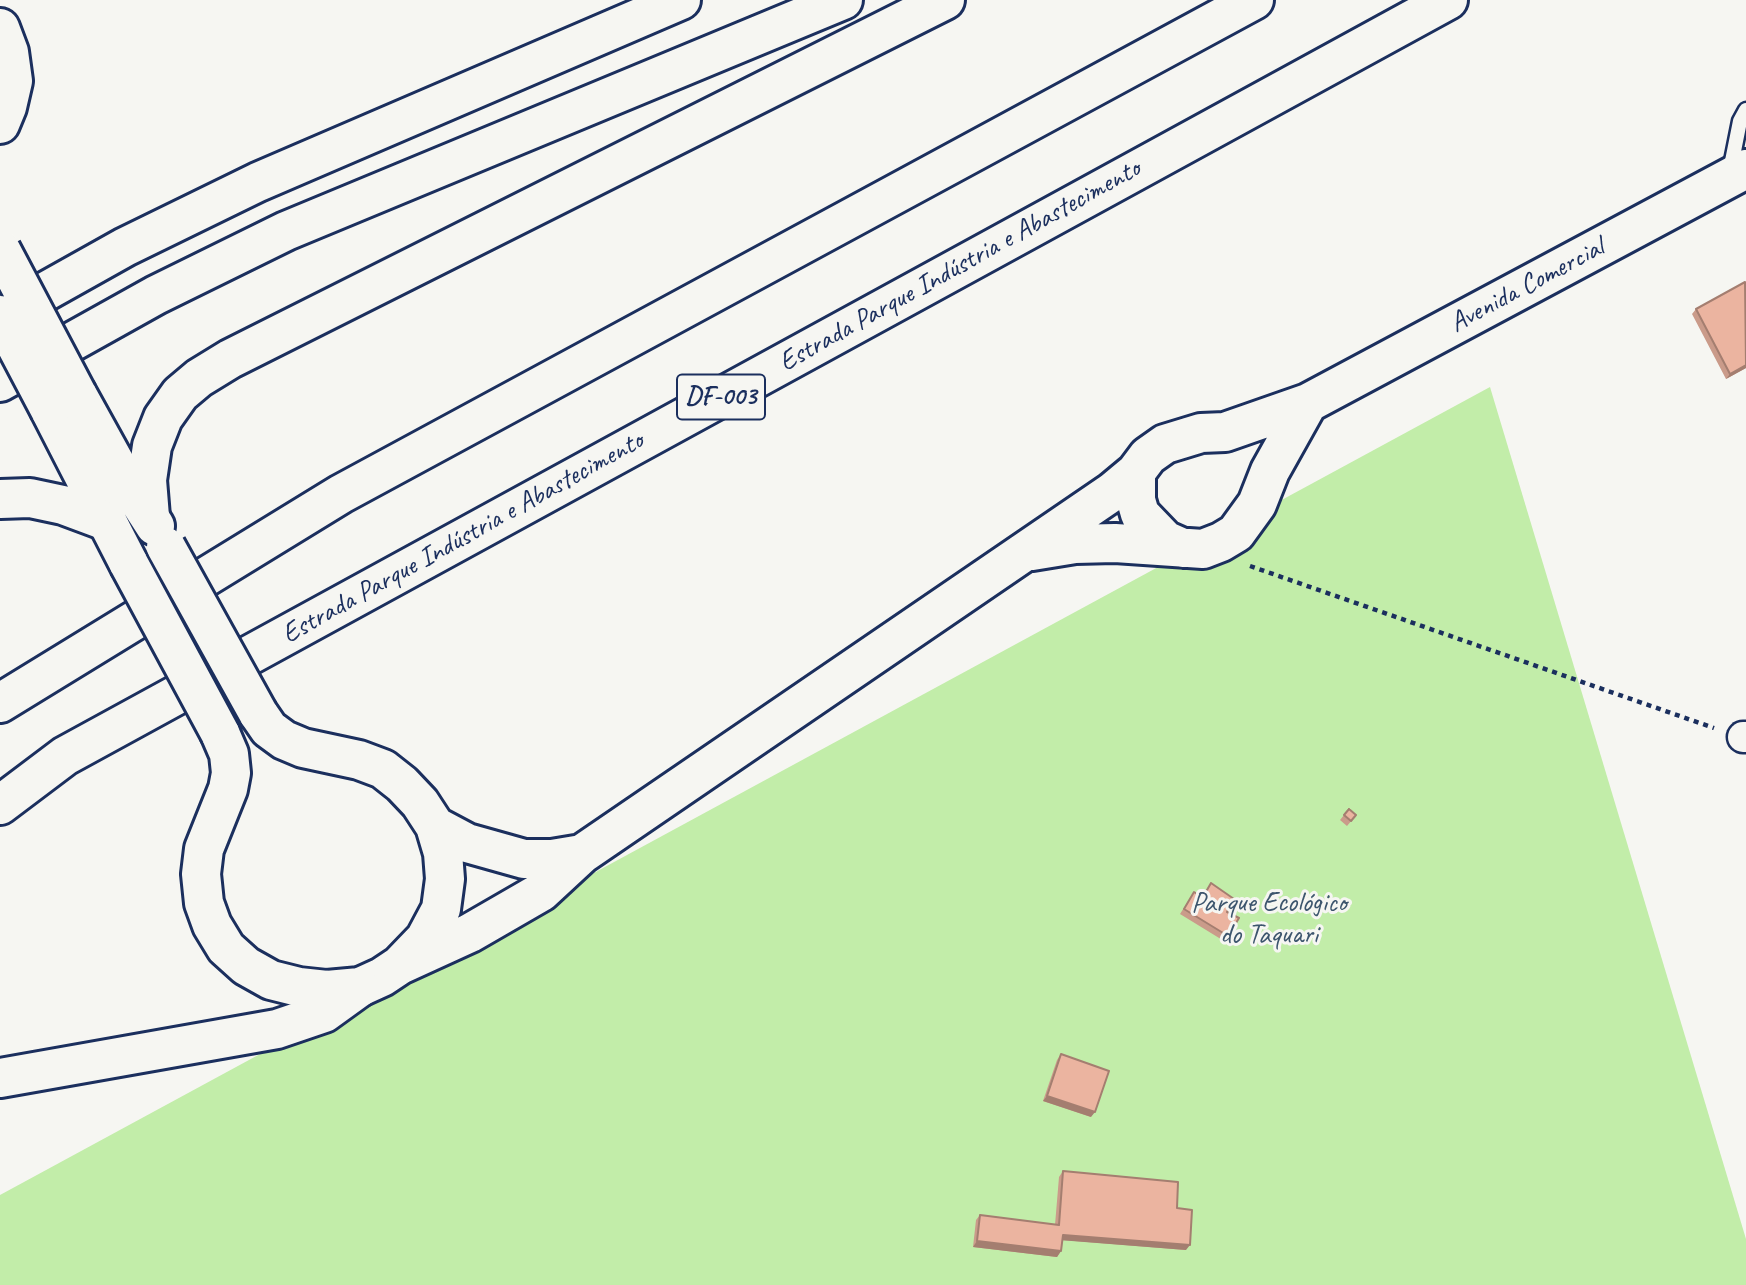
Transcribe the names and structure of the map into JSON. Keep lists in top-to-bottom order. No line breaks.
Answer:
{"streets":{"main road":["Estrada Parque Indústria e Abastecimento","Avenida Comercial","DF-003"]},"parks":["Parque Ecológico do Taquari"]}
